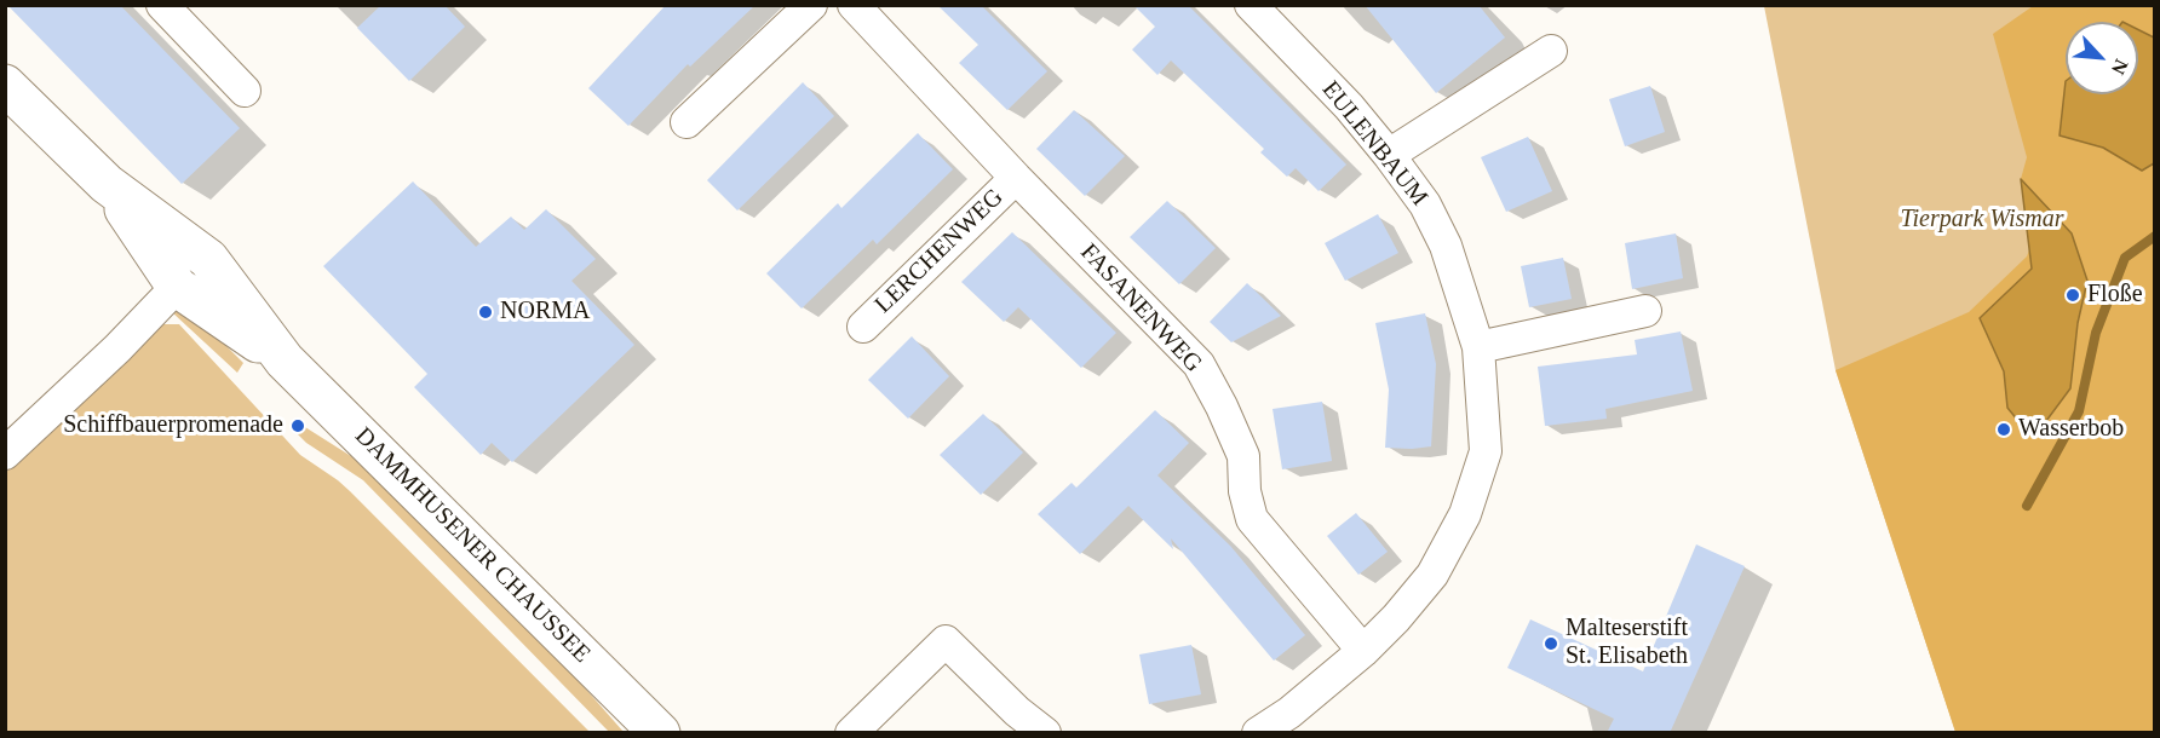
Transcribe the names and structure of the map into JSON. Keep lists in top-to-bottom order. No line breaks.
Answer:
{"streets":{"street":["EULENBAUM","LERCHENWEG","FASANENWEG","DAMMHUSENER CHAUSSEE"]},"crossings":[["EULENBAUM","FASANENWEG"],["LERCHENWEG","FASANENWEG"]],"parks":["Tierpark Wismar"],"places":["Floße","NORMA","Schiffbauerpromenade","Wasserbob","Malteserstift St. Elisabeth"],"north":"bottom right"}
